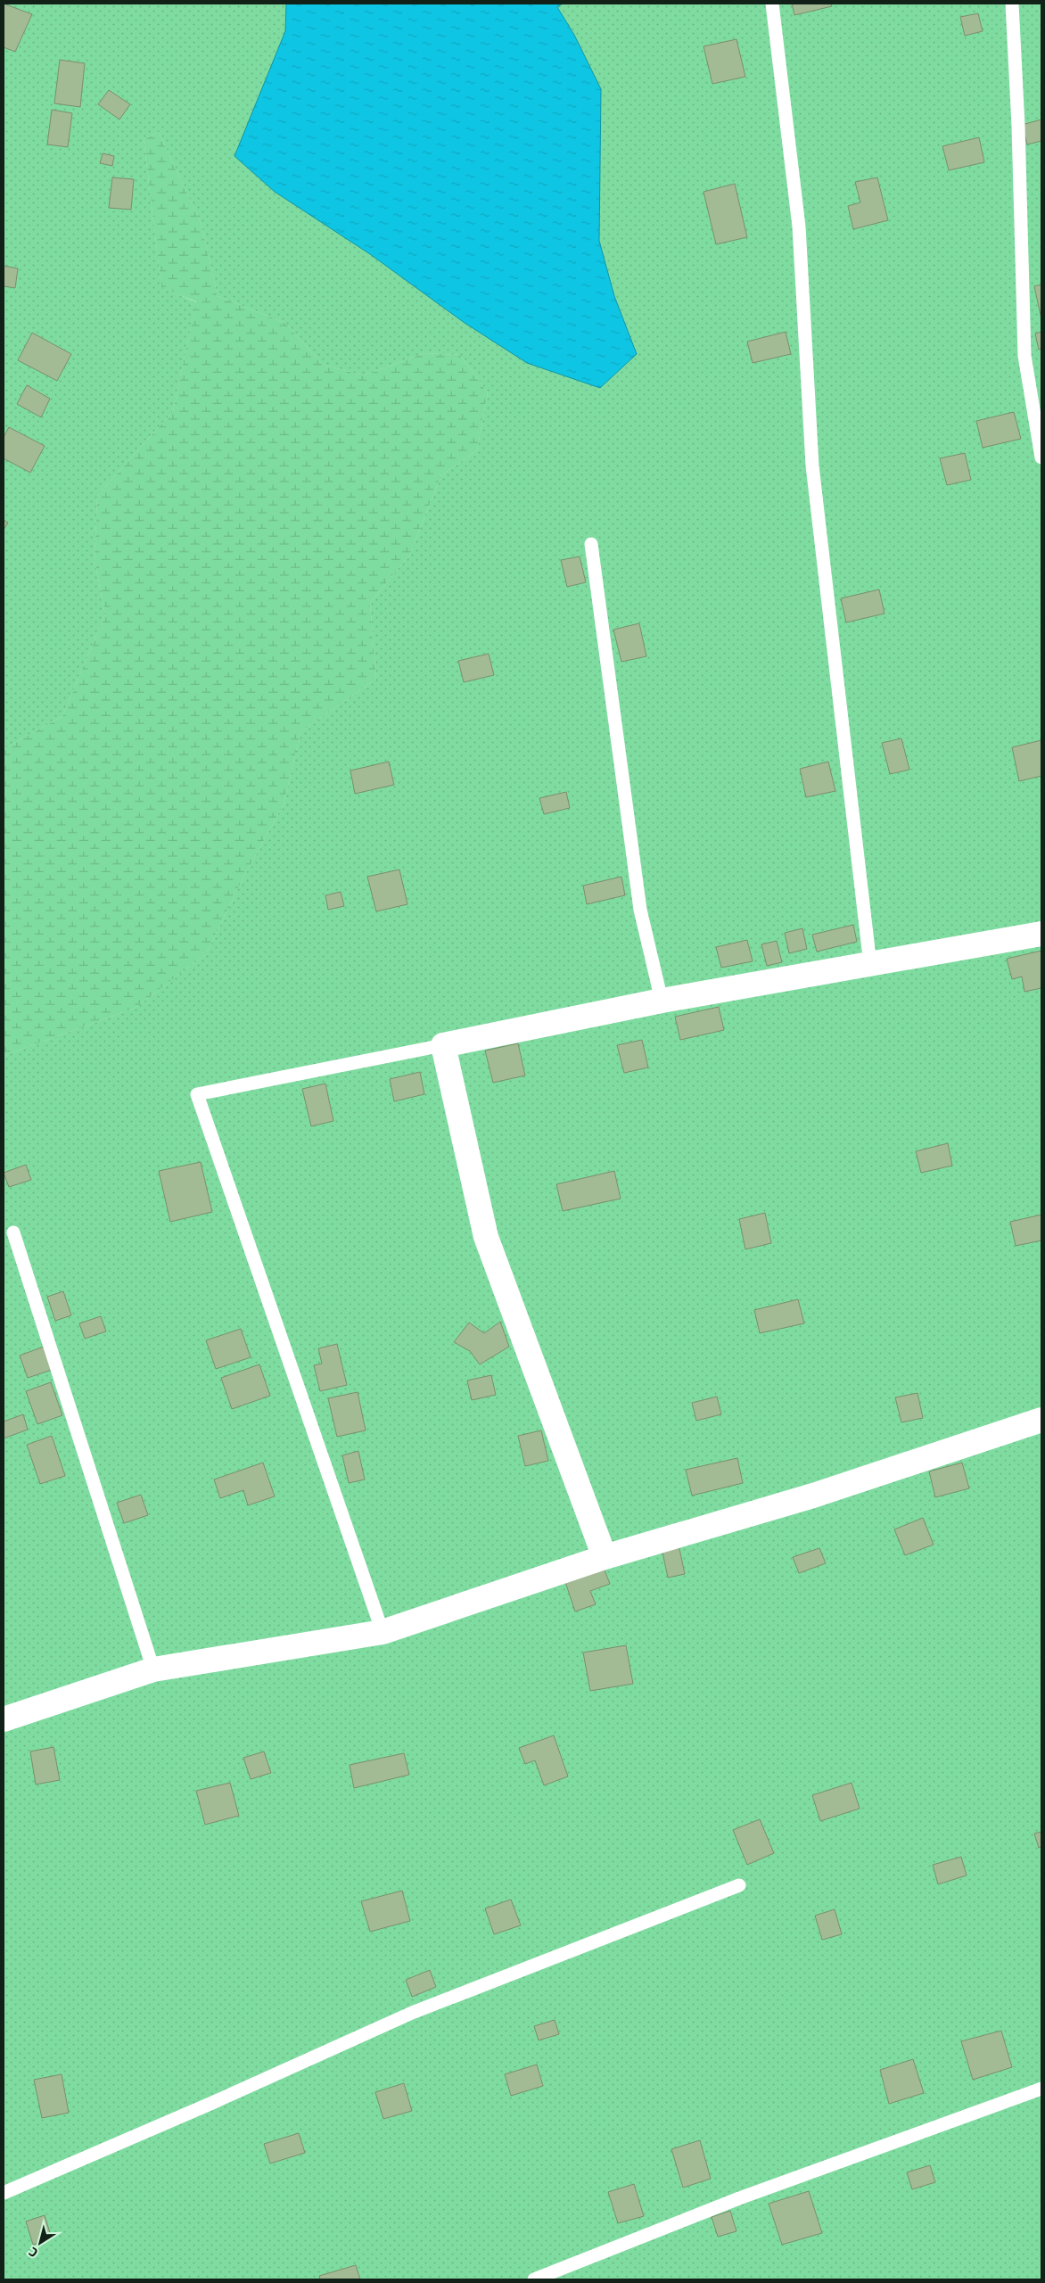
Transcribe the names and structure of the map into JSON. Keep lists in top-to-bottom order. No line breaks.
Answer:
{"north":"bottom left"}
